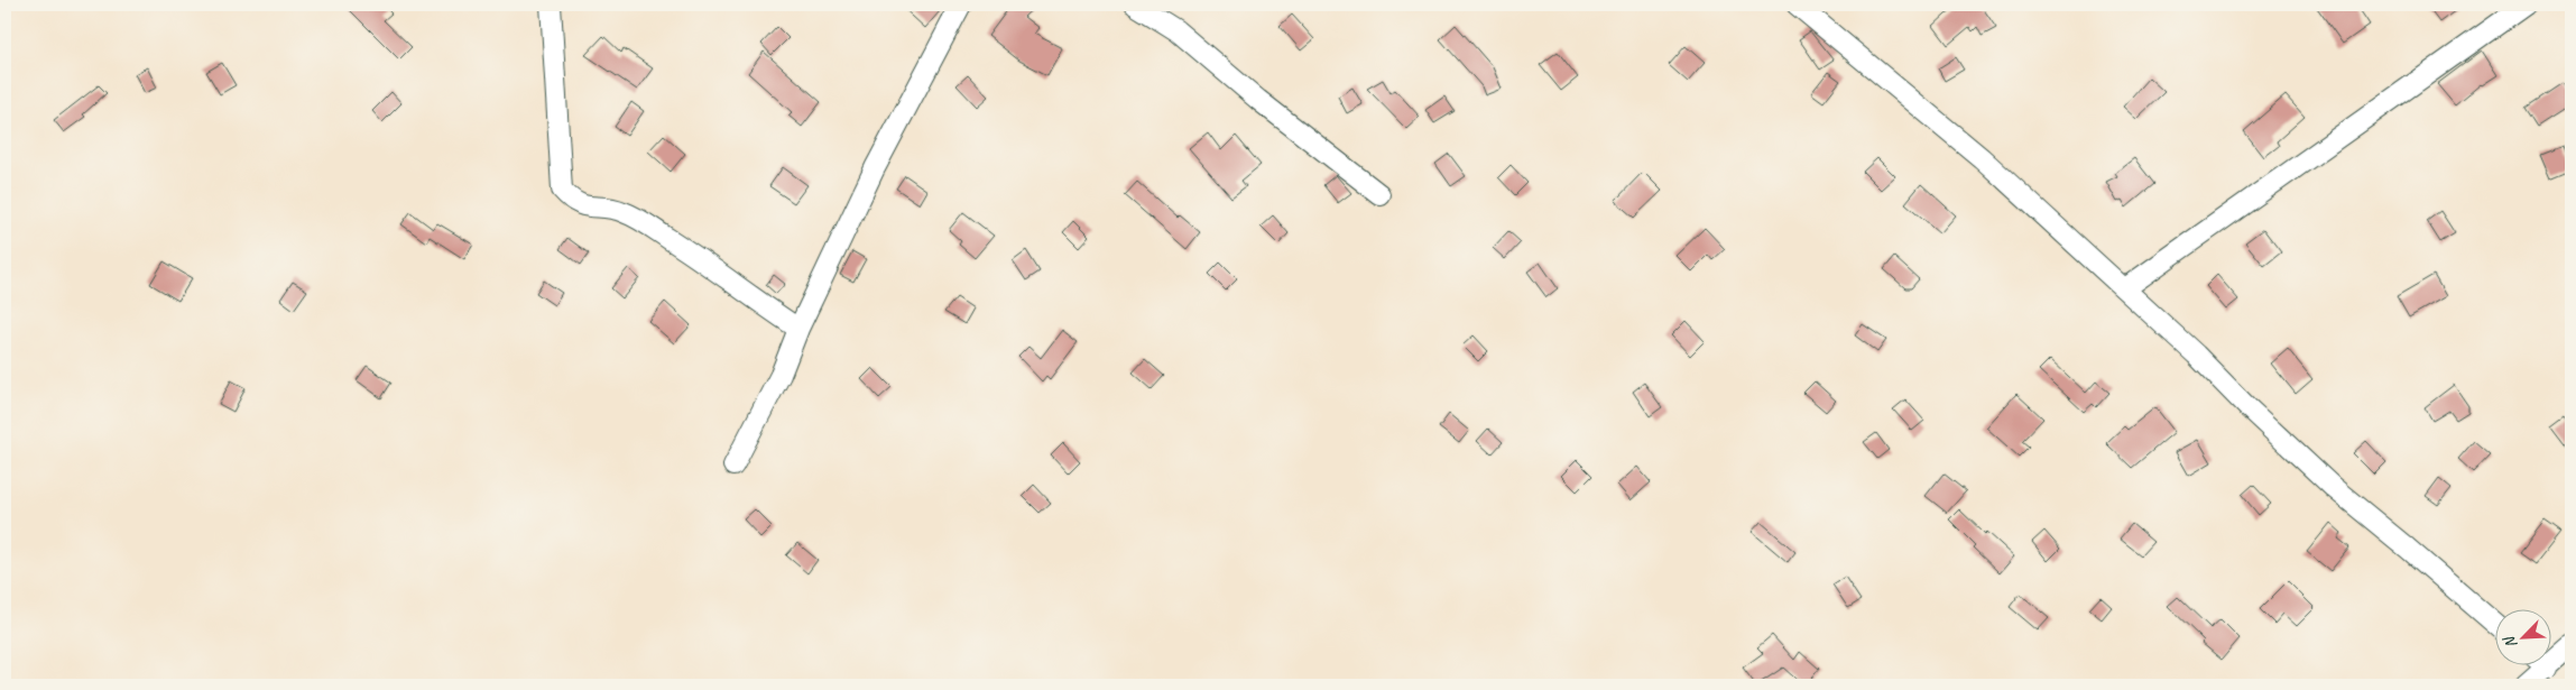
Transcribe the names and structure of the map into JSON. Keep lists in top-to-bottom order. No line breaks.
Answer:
{"north":"bottom left"}
